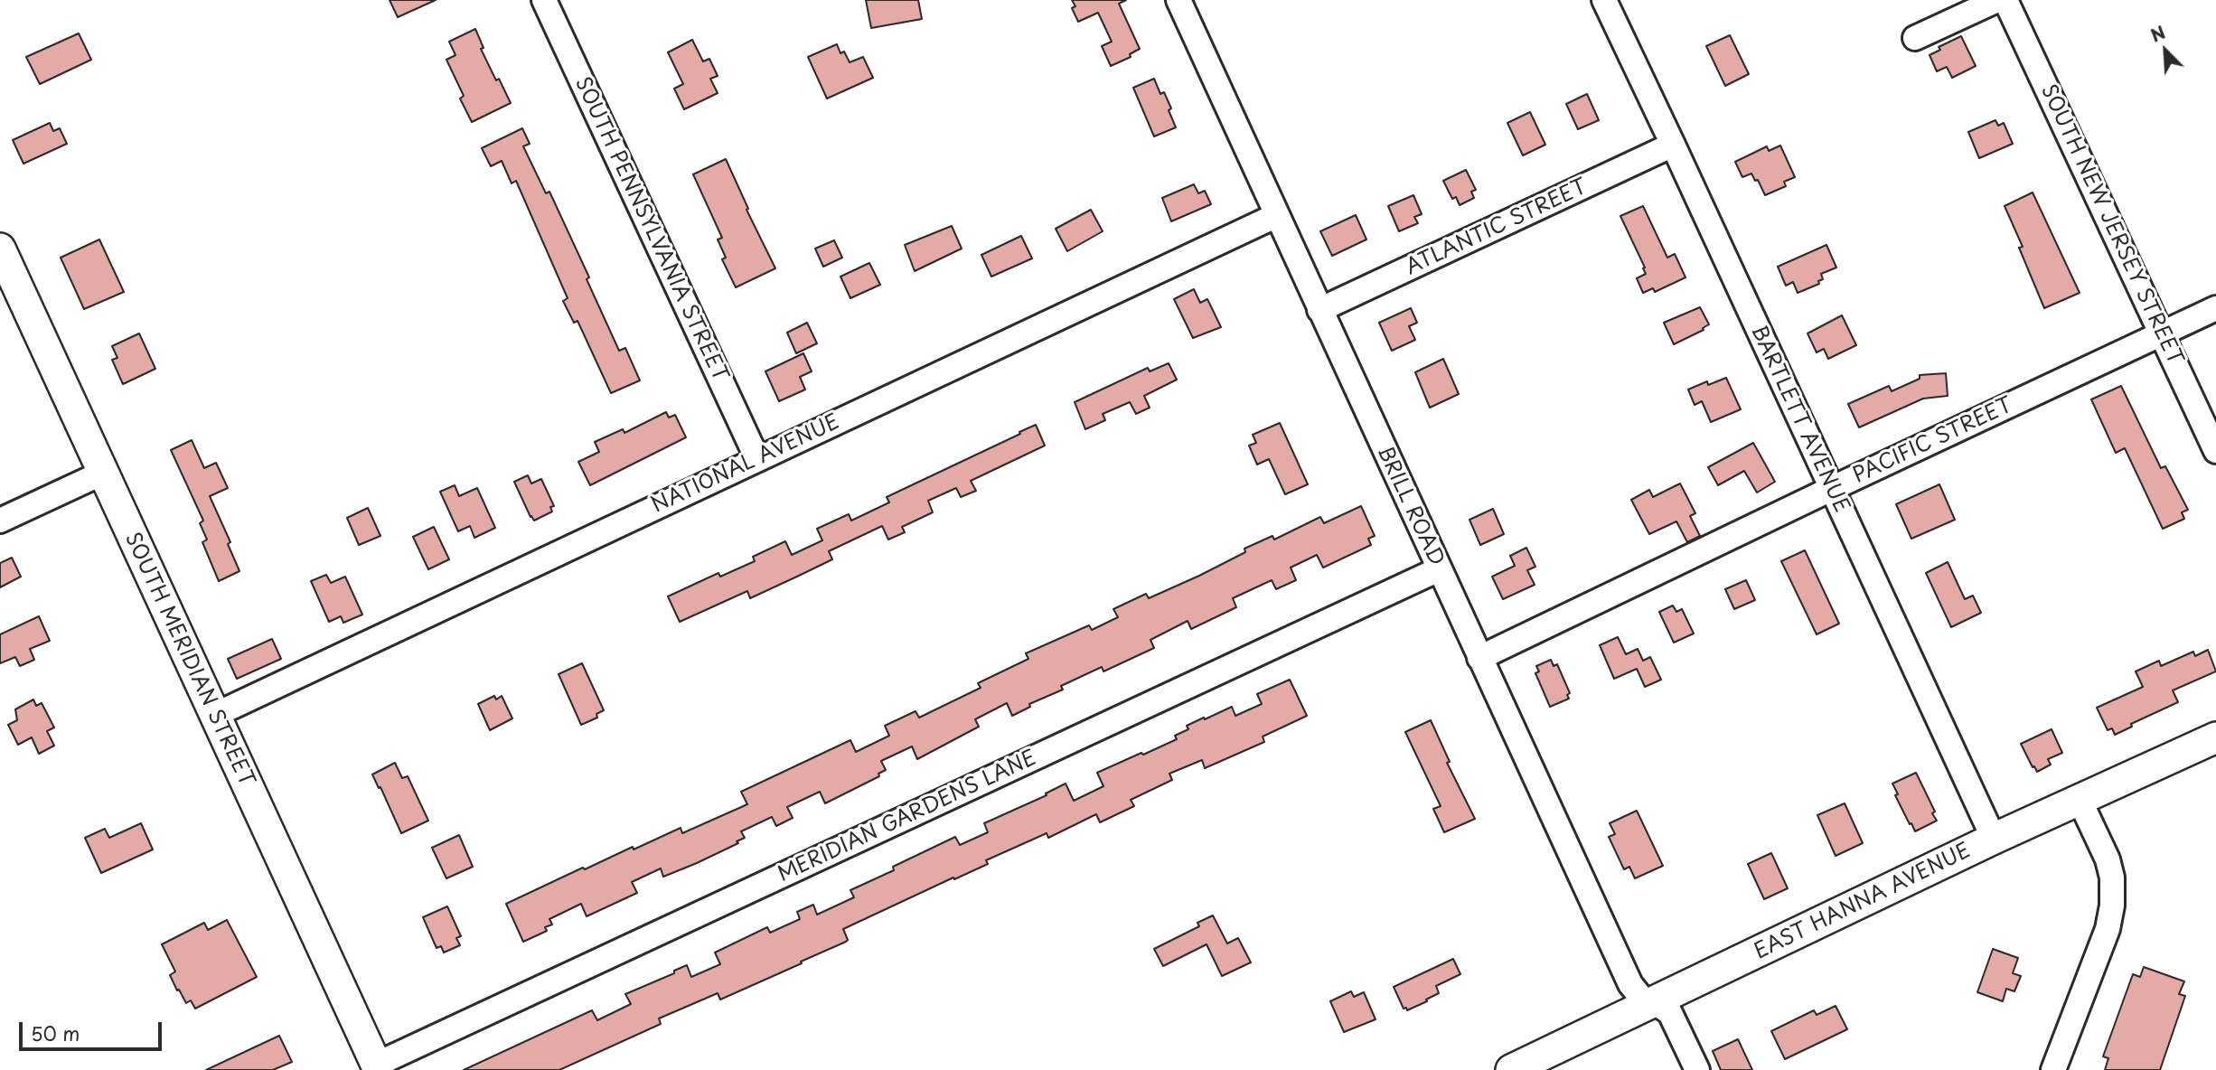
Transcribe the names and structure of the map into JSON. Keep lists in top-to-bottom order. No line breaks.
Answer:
{"streets":{"main road":["SOUTH MERIDIAN STREET","EAST HANNA AVENUE"],"street":["SOUTH NEW JERSEY STREET","ATLANTIC STREET","SOUTH PENNSYLVANIA STREET","BARTLETT AVENUE","PACIFIC STREET","NATIONAL AVENUE","BRILL ROAD","MERIDIAN GARDENS LANE"]},"crossings":[["SOUTH NEW JERSEY STREET","PACIFIC STREET"],["ATLANTIC STREET","BARTLETT AVENUE"],["ATLANTIC STREET","BRILL ROAD"],["SOUTH PENNSYLVANIA STREET","NATIONAL AVENUE"],["BARTLETT AVENUE","PACIFIC STREET"],["BARTLETT AVENUE","EAST HANNA AVENUE"],["PACIFIC STREET","BRILL ROAD"],["NATIONAL AVENUE","BRILL ROAD"],["NATIONAL AVENUE","SOUTH MERIDIAN STREET"],["BRILL ROAD","MERIDIAN GARDENS LANE"],["BRILL ROAD","EAST HANNA AVENUE"],["SOUTH MERIDIAN STREET","MERIDIAN GARDENS LANE"]],"scale_bar":"50 m","north":"top left"}
